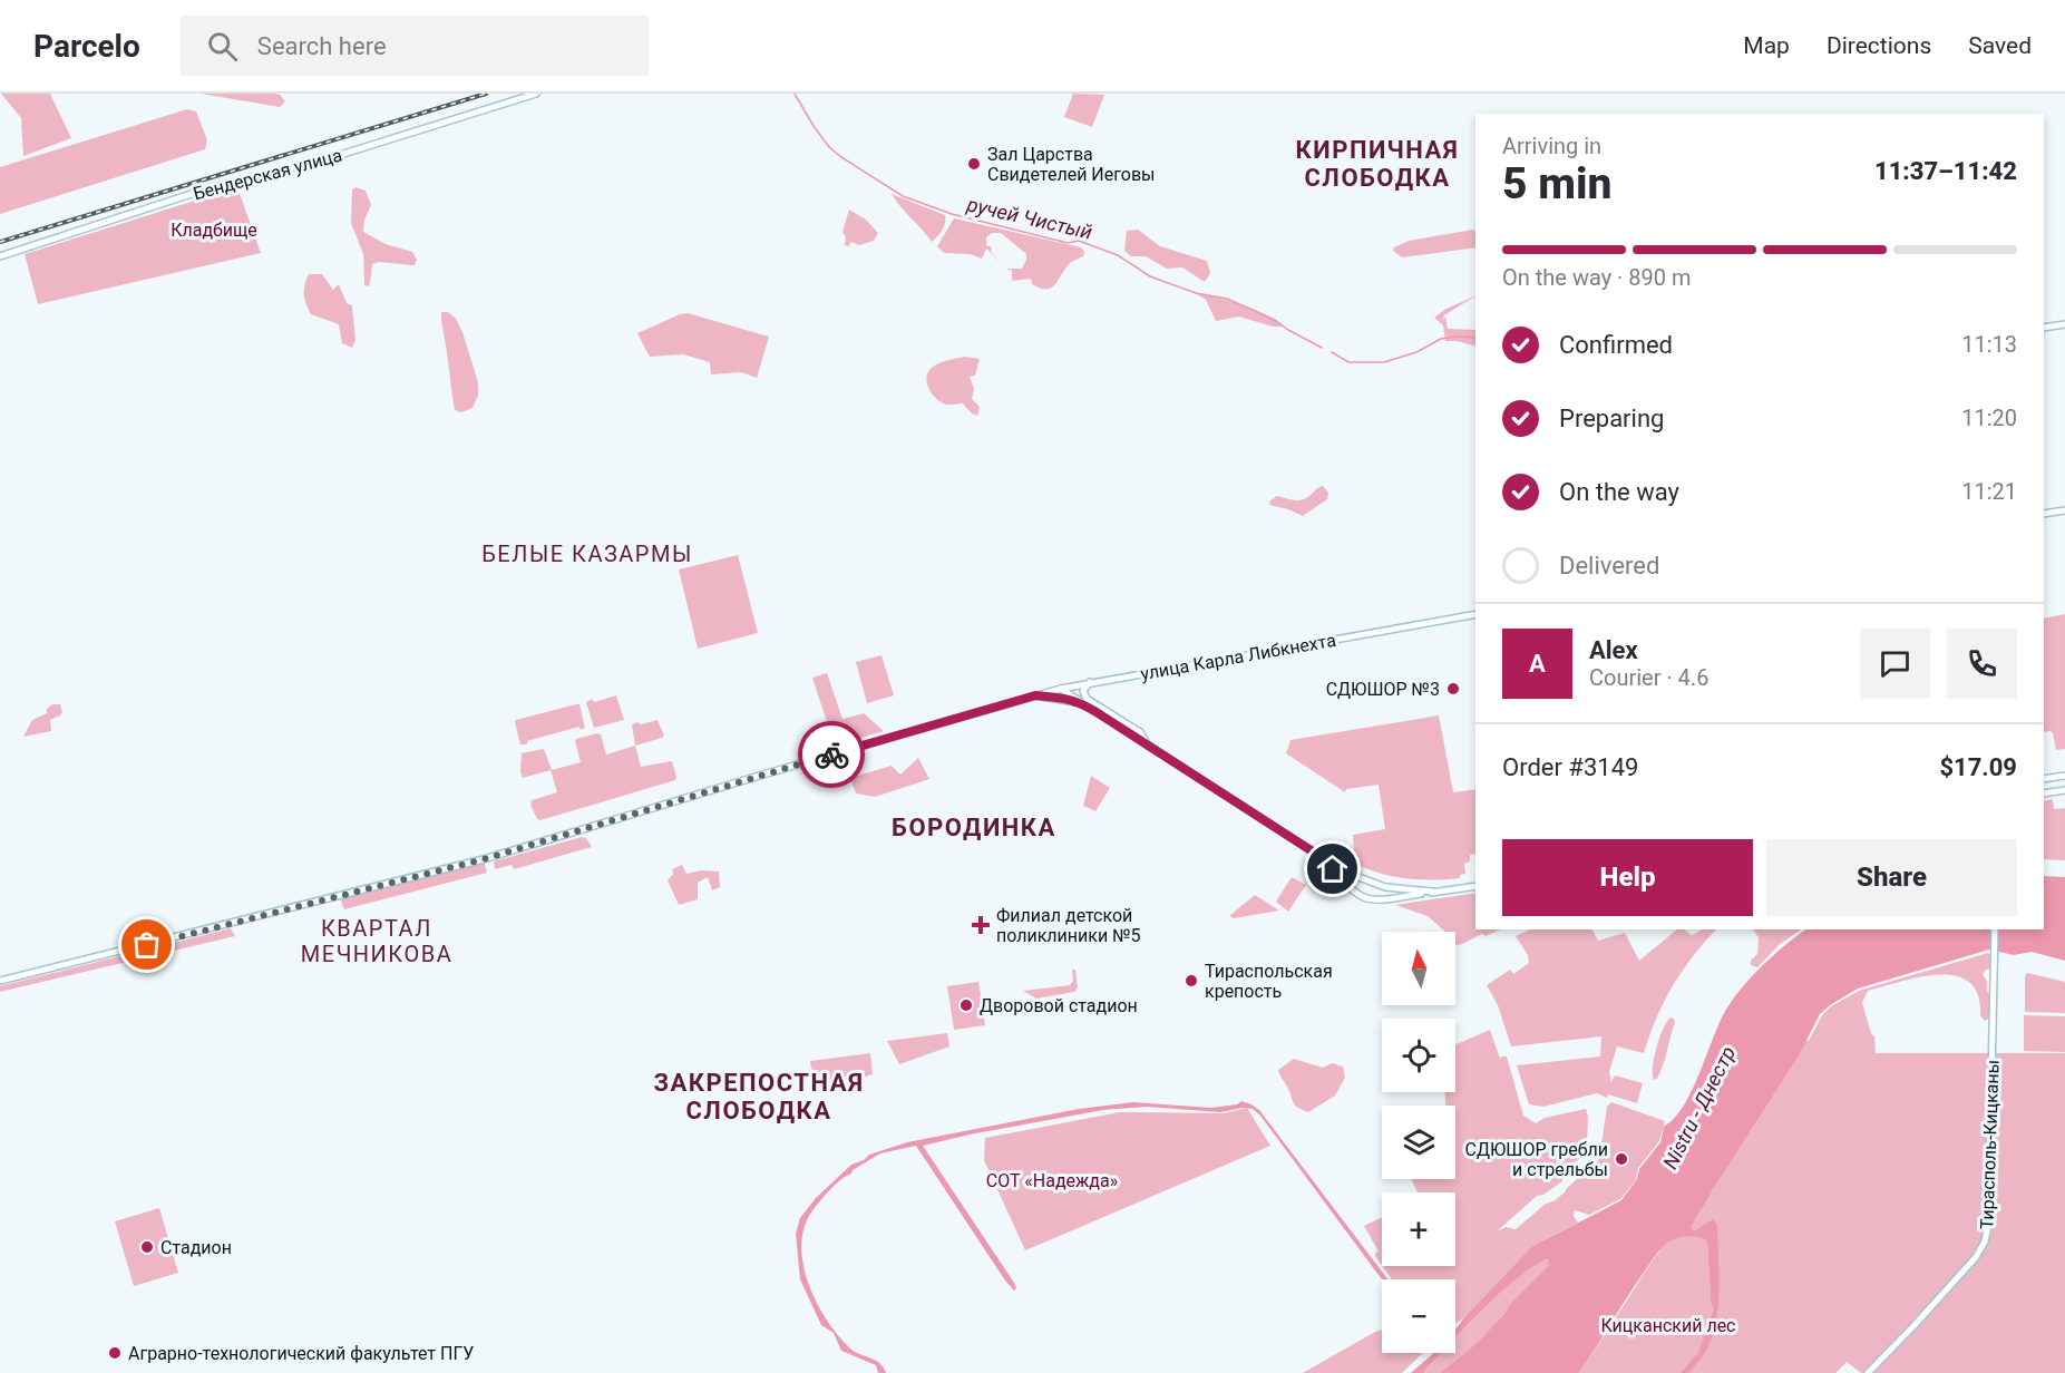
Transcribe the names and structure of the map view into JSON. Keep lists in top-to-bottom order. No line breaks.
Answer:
{"streets":{"main road":["Бендерская улица","улица Карла Либкнехта","Тирасполь-Кицканы"]},"districts":["КИРПИЧНАЯ СЛОБОДКА","БЕЛЫЕ КАЗАРМЫ","БОРОДИНКА","КВАРТАЛ МЕЧНИКОВА","ЗАКРЕПОСТНАЯ СЛОБОДКА"],"water":["ручей Чистый","Nistru - Днестр"],"parks":["Кладбище","СОТ «Надежда»","Кицканский лес"],"places":{"other":["Зал Царства Свидетелей Иеговы","СДЮШОР №3","Тираспольская крепость","Дворовой стадион","СДЮШОР гребли и стрельбы","Стадион","Аграрно-технологический факультет ПГУ"],"health":["Филиал детской поликлиники №5"]},"north":"top","page":{"header":"Parcelo","search":"Search here","nav":["Map","Directions","Saved"],"heading":["5 min","Arriving in","11:37–11:42"],"panel":["Alex","Courier · 4.6","Order #3149","$17.09"],"bar":"On the way · 890 m","list":[["Confirmed","11:13"],["Preparing","11:20"],["On the way","11:21"],"Delivered"],"round":"A","buttons":["Help","Share"],"map_buttons":["+","−"]}}
